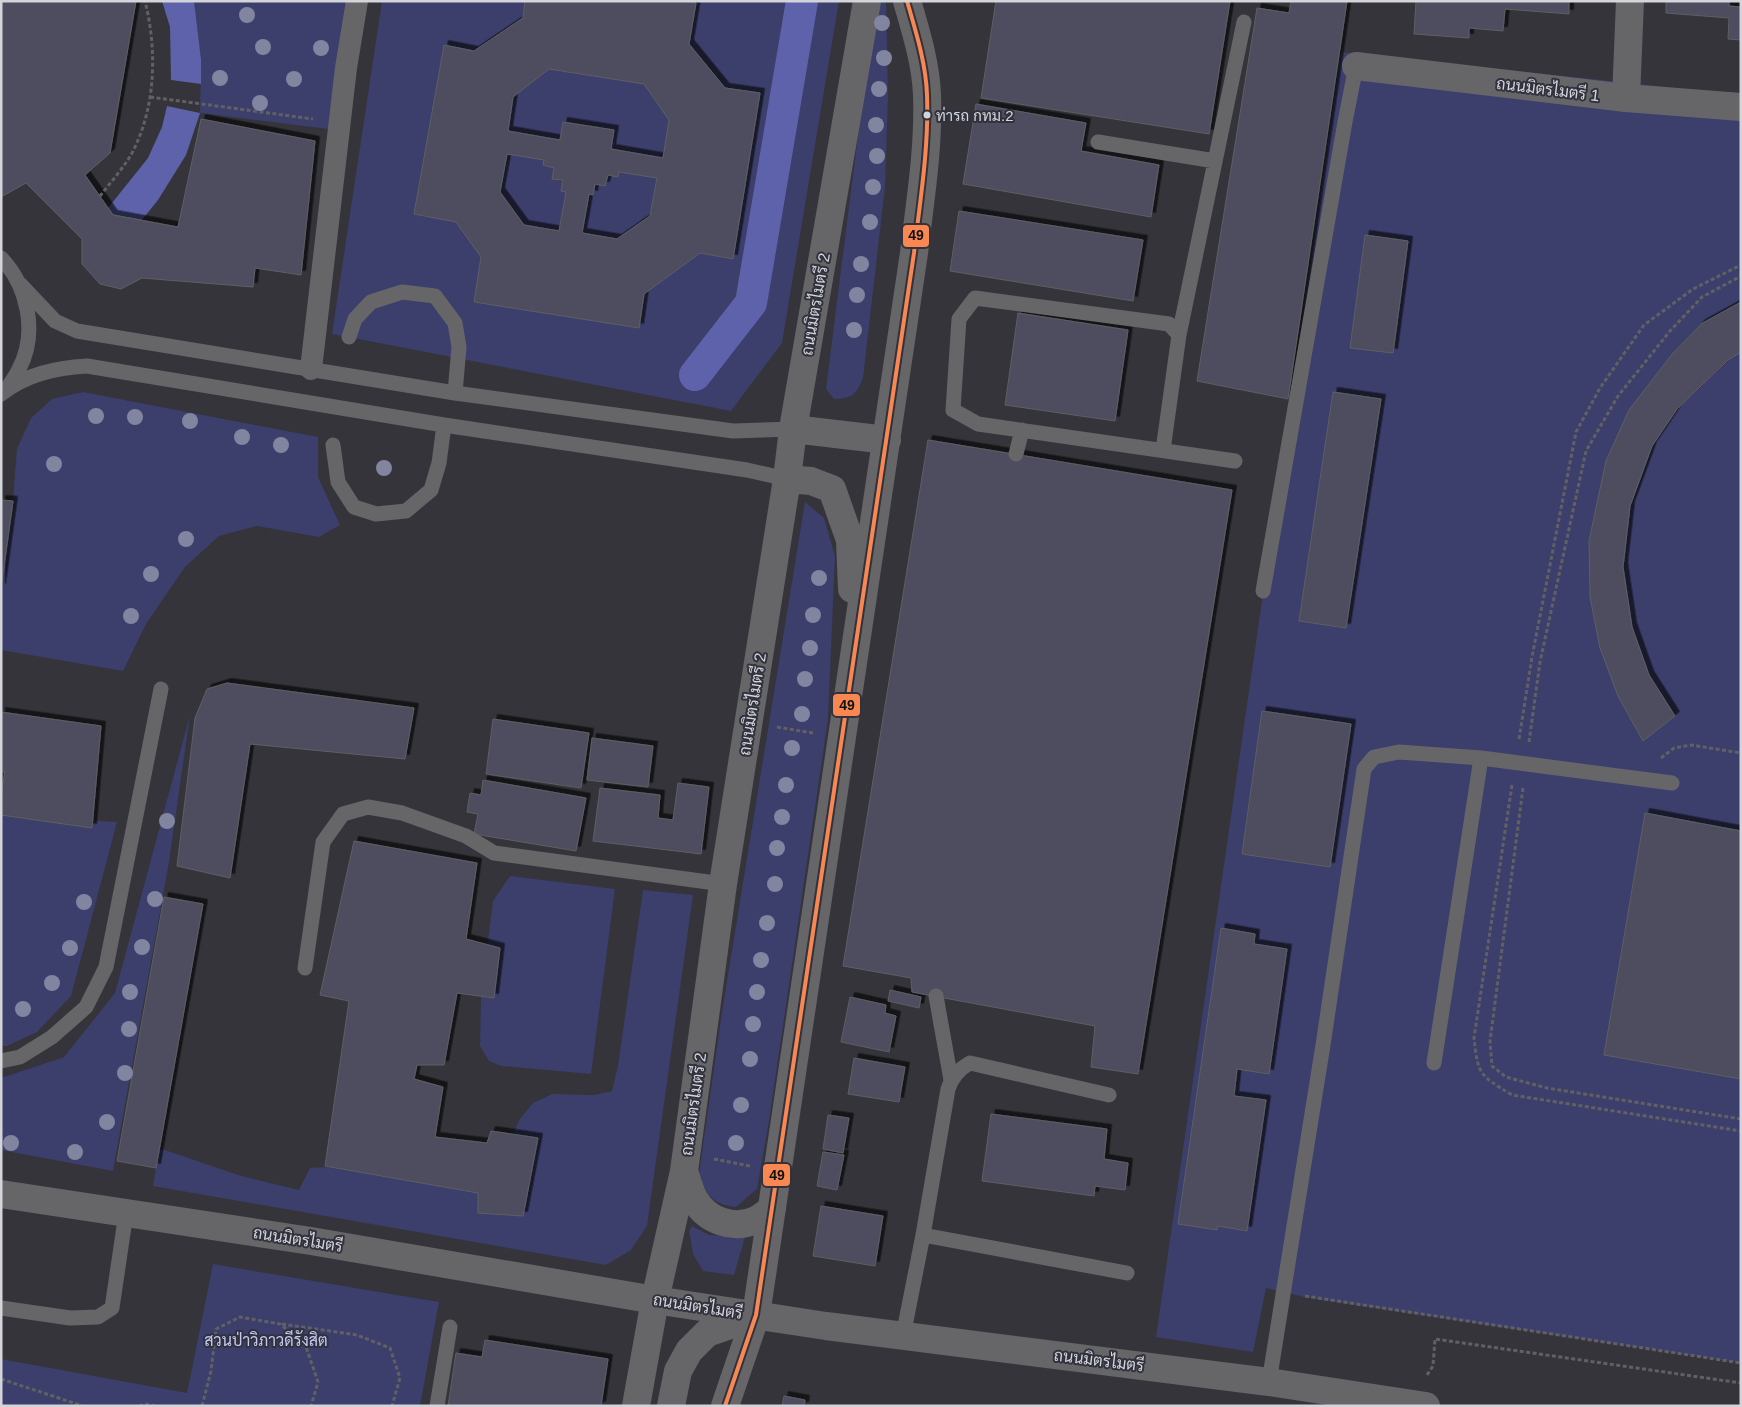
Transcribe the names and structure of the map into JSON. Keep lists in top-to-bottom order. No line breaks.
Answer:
{"streets":{"street":["ถนนมิตรไมตรี 1","ถนนมิตรไมตรี 2","ถนนมิตรไมตรี"]},"crossings":[["ถนนมิตรไมตรี 2","ถนนมิตรไมตรี"]],"parks":["สวนป่าวิภาวดีรังสิต"],"places":["ท่ารถ กทม.2"],"lines":["transit line 49"]}
